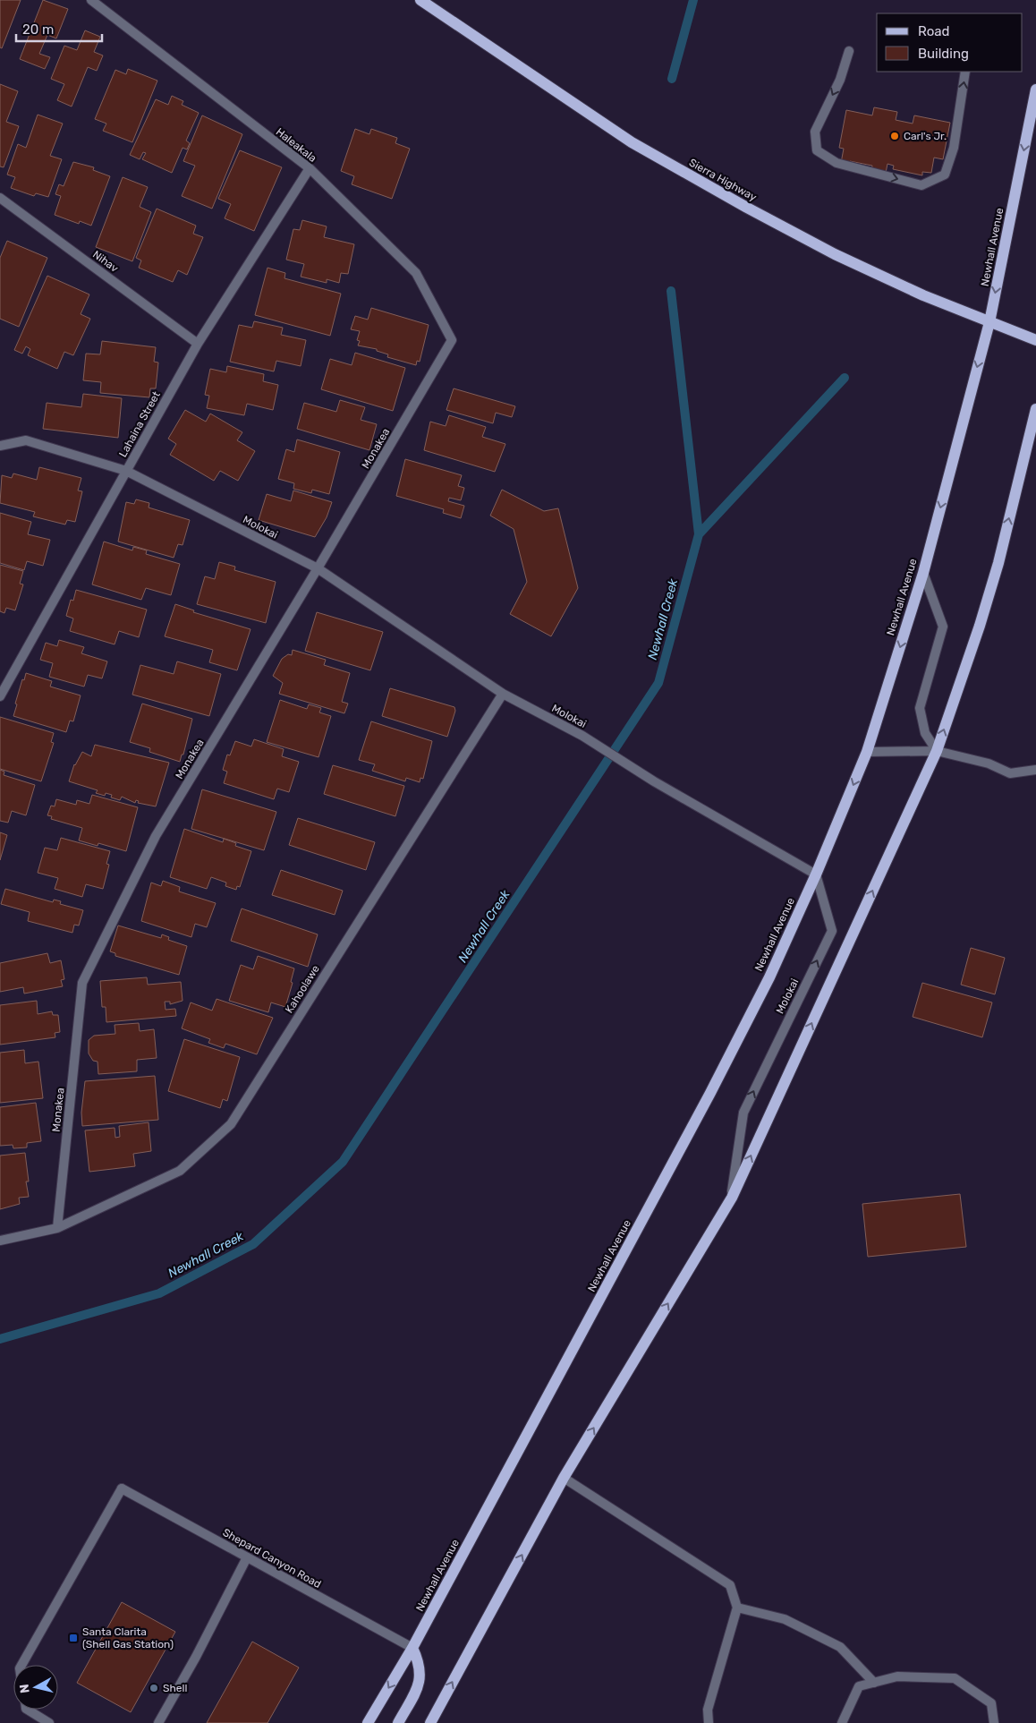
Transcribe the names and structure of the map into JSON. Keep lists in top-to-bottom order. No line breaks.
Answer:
{"streets":{"main road":["Sierra Highway","Newhall Avenue"],"street":["Haleakala","Nihav","Lahaina Street","Monakea","Molokai","Kahoolawe","Shepard Canyon Road"]},"crossings":[["Haleakala","Lahaina Street"],["Haleakala","Monakea"],["Sierra Highway","Newhall Avenue"],["Newhall Avenue","Molokai"],["Newhall Avenue","Shepard Canyon Road"],["Nihav","Lahaina Street"],["Lahaina Street","Molokai"],["Monakea","Molokai"],["Monakea","Kahoolawe"],["Molokai","Kahoolawe"]],"water":["Newhall Creek"],"places":{"other":["Carl's Jr.","Shell"],"transit":["Santa Clarita (Shell Gas Station)"]},"legend":["Road","Building"],"scale_bar":"20 m","north":"left"}
